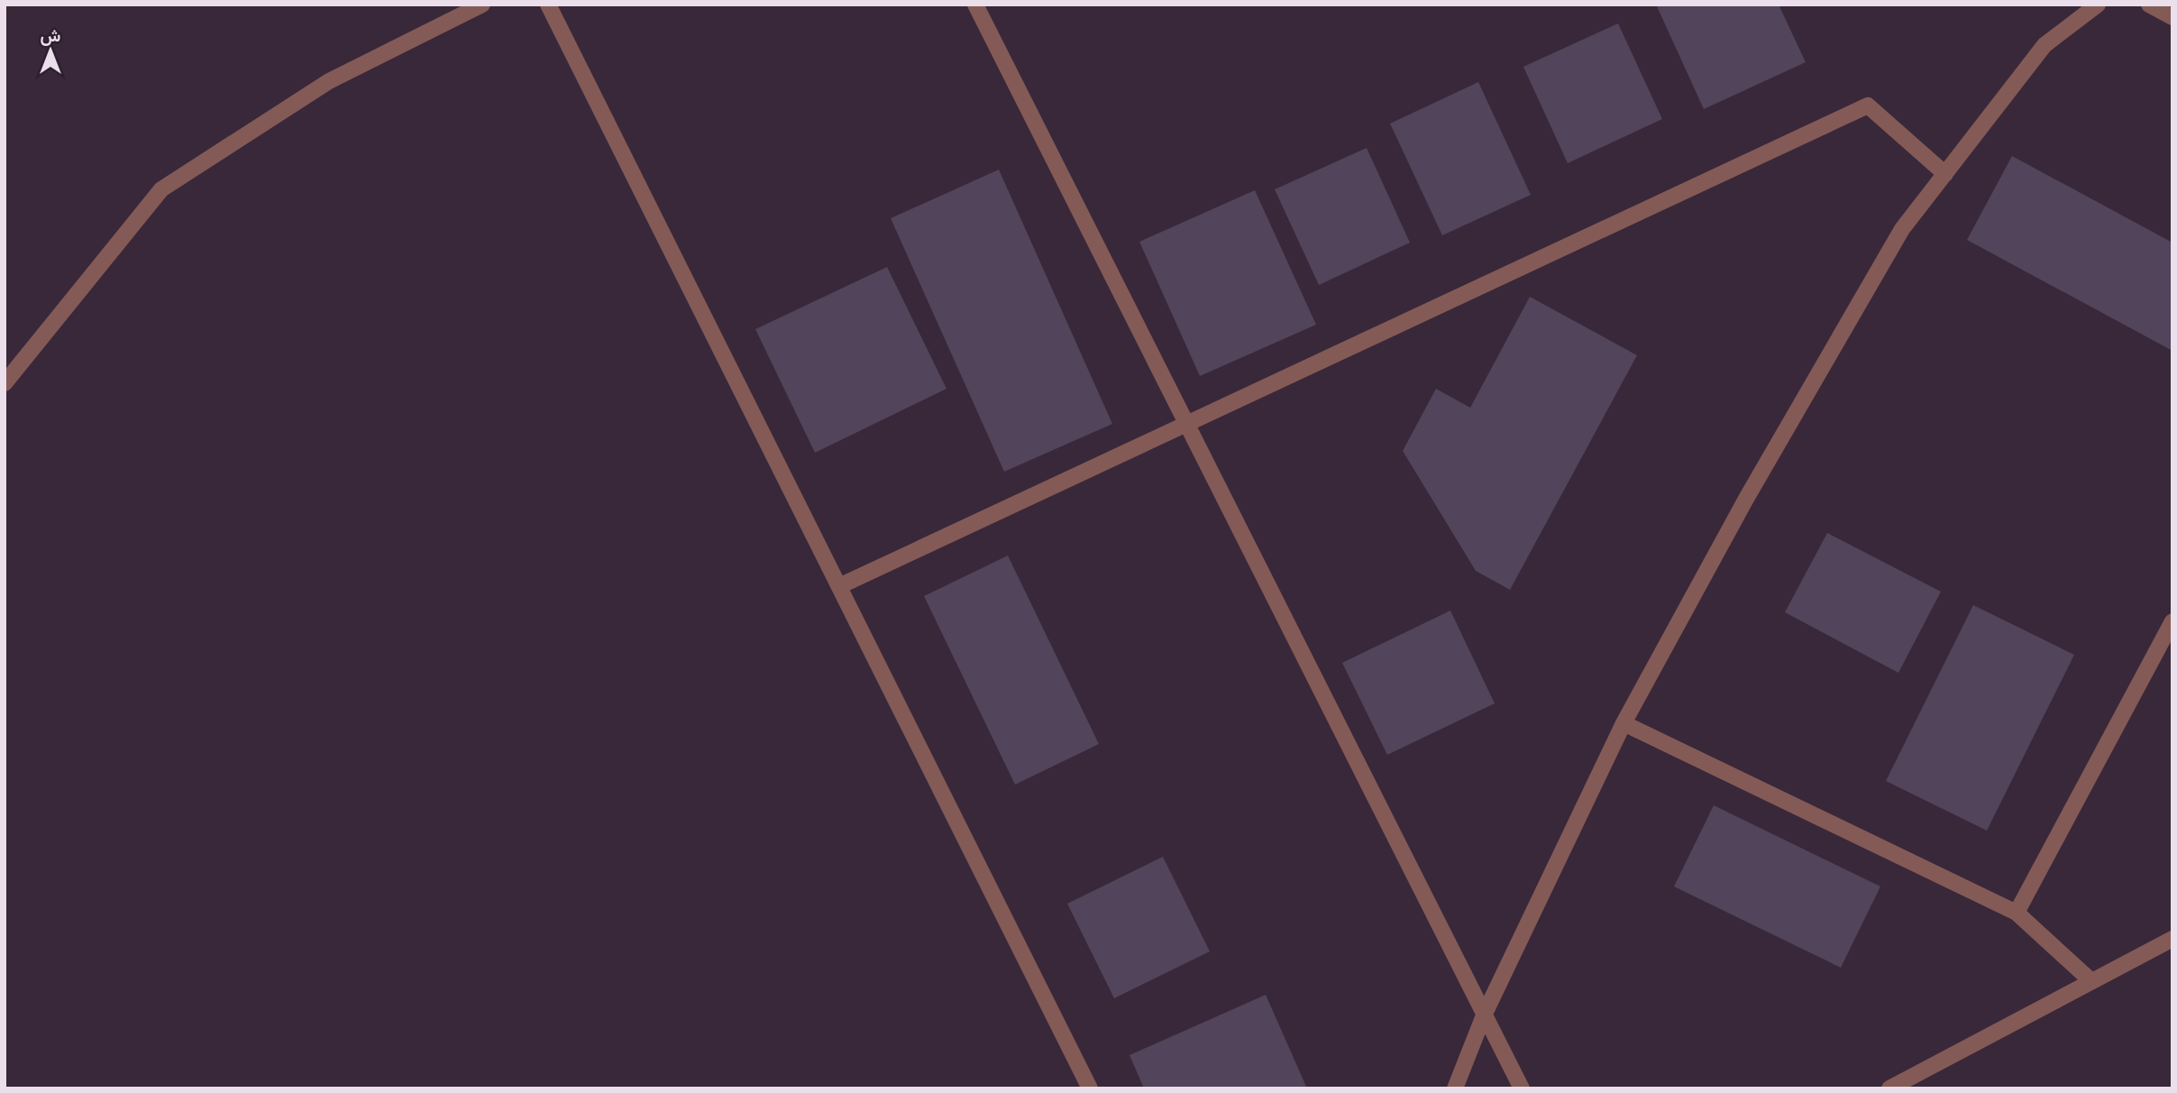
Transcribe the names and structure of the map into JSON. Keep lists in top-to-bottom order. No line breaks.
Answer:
{"north":"top"}
